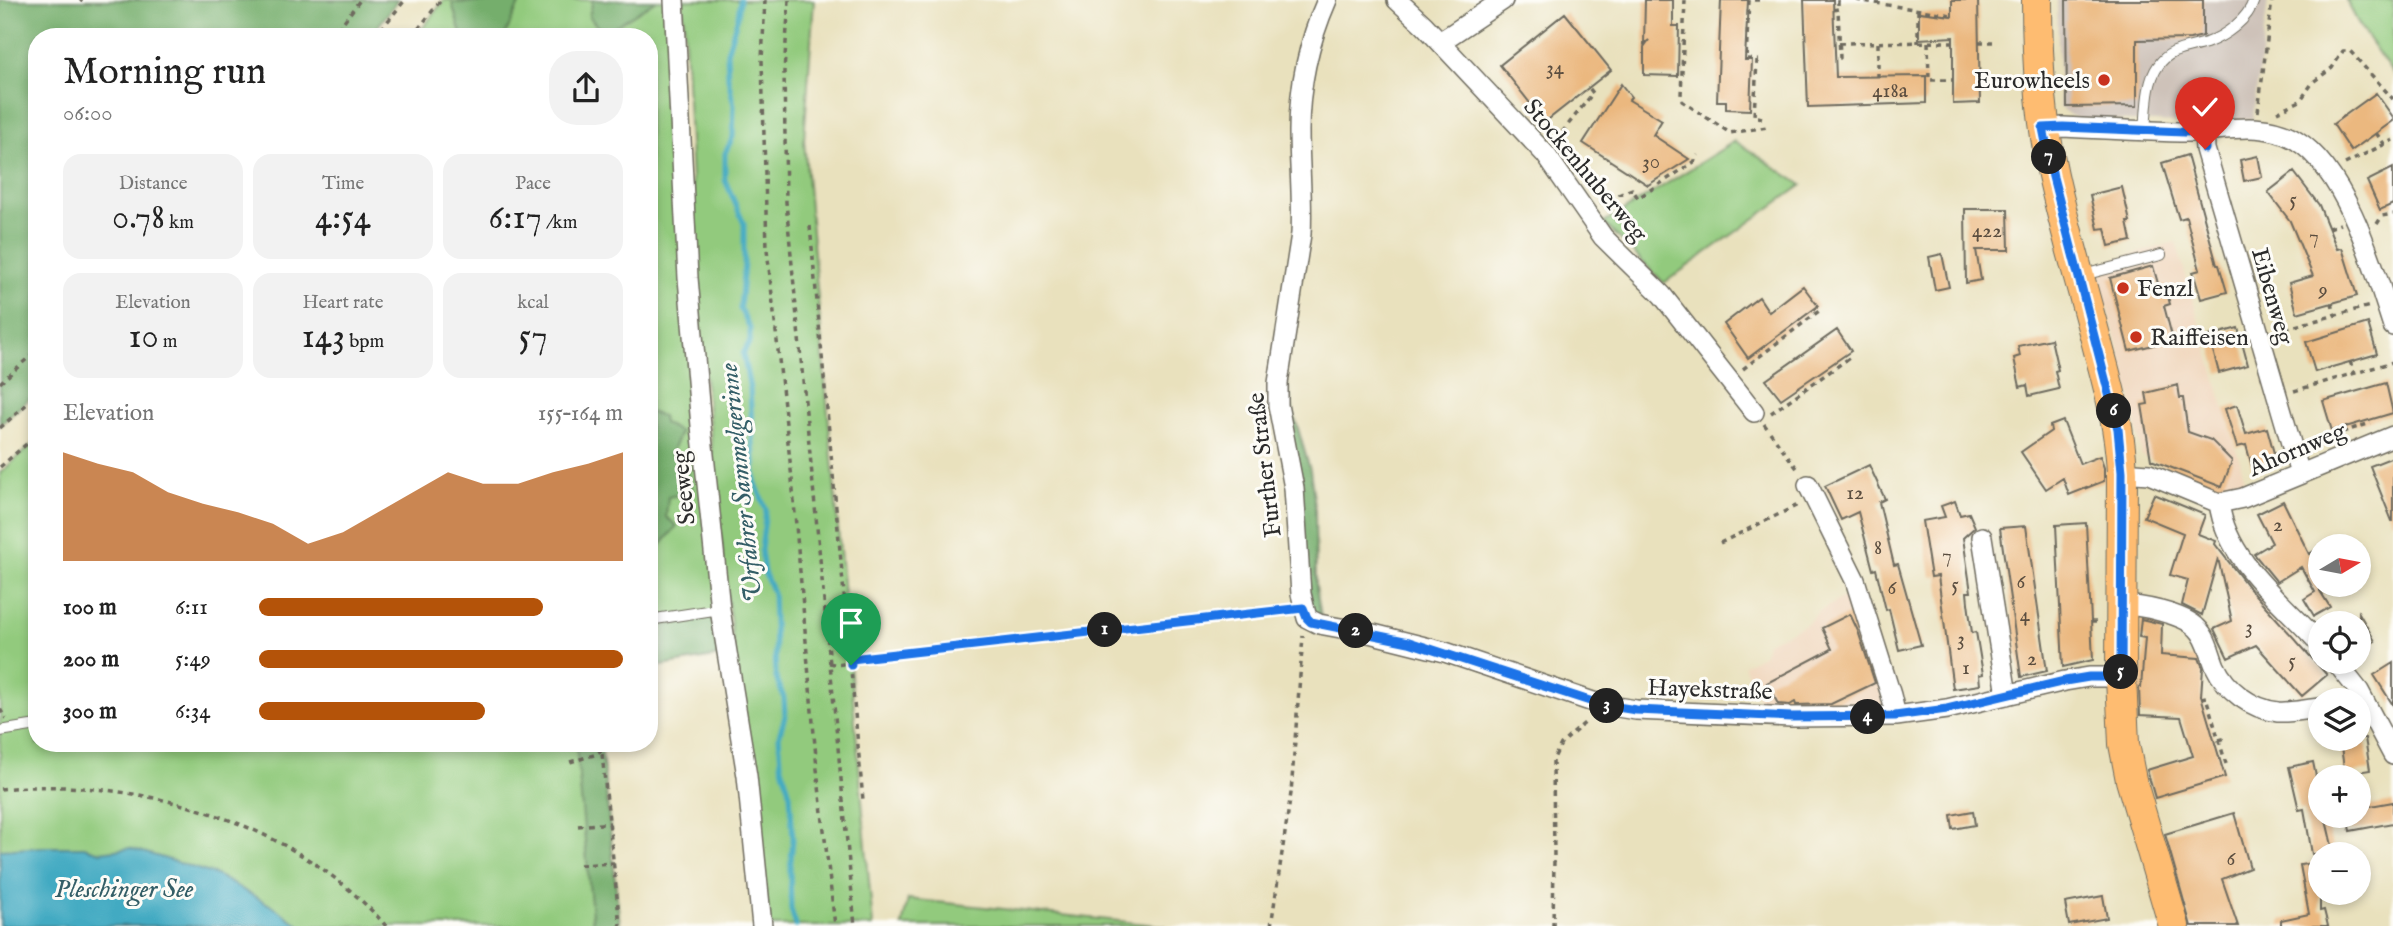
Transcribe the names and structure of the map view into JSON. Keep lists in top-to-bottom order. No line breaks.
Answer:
{"streets":{"street":["Stockenhuberweg","Eibenweg","Ahornweg","Further Straße","Seeweg","Hayekstraße"]},"crossings":[["Eibenweg","Ahornweg"],["Further Straße","Hayekstraße"]],"water":["Urfahrer Sammelgerinne","Pleschinger See"],"places":["Eurowheels","Fenzl","Raiffeisen"],"house_numbers":["34","418a","30","5","422","7","9","12","2","8","7","6","5","6","4","3","3","2","5","1","6"],"north":"right","page":{"heading":["Morning run","06:00"],"pins":["7","6","1","2","5","3","4"],"stats":[["Distance","0.78 km"],["Time","4:54"],["Pace","6:17 /km"],["Elevation","10 m"],["Heart rate","143 bpm"],["kcal","57"]],"chart":["Elevation","155–164 m"],"map_buttons":["+","−"],"list":[{"name":"100 m","note":"6:11"},{"name":"200 m","note":"5:49"},{"name":"300 m","note":"6:34"}]}}
